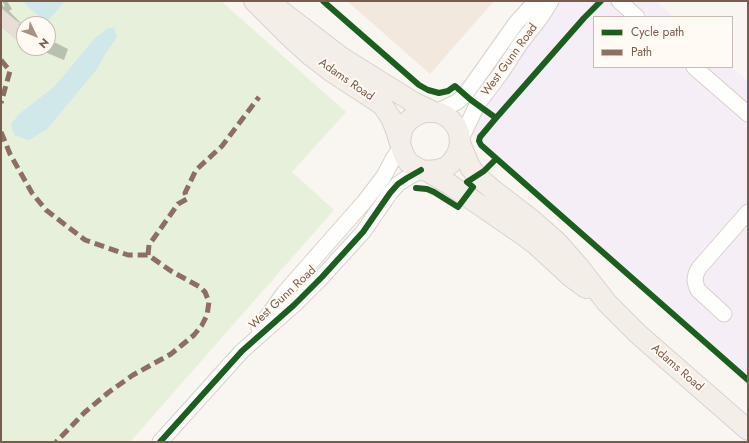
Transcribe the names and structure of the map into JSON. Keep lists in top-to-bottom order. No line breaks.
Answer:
{"streets":{"main road":["West Gunn Road","Adams Road"]},"crossings":[["West Gunn Road","Adams Road"]],"legend":["Cycle path","Path"],"north":"bottom right"}
